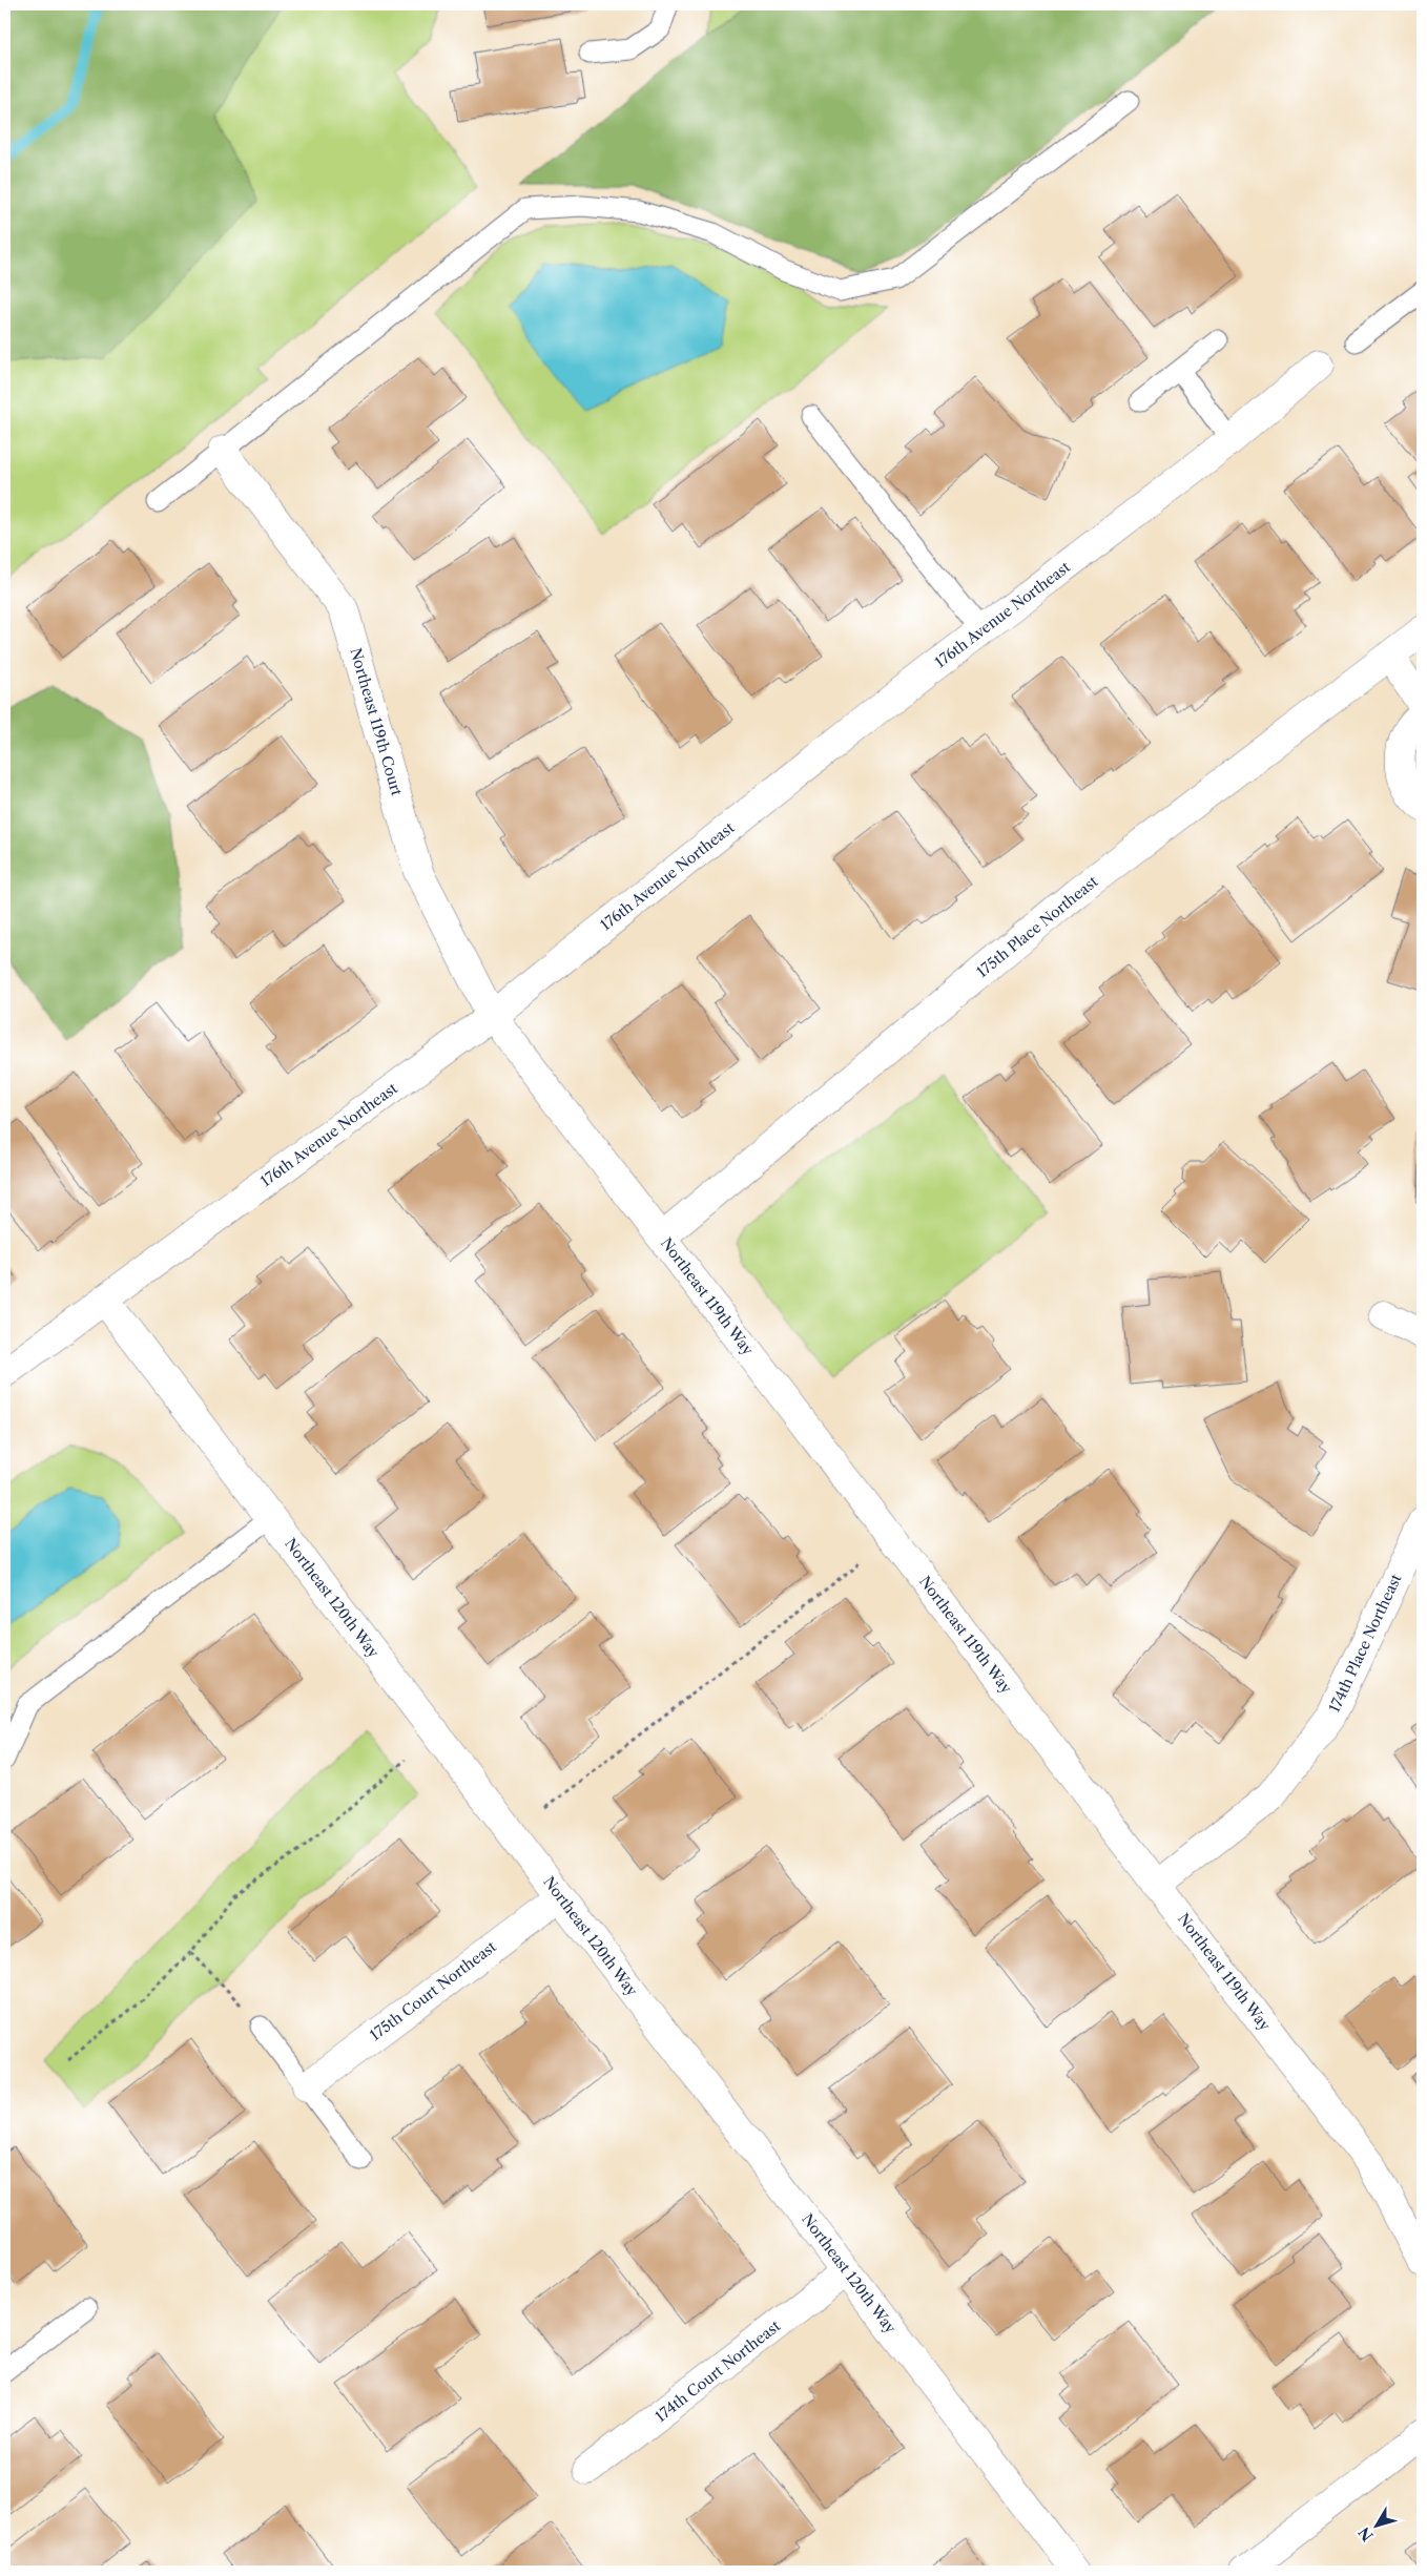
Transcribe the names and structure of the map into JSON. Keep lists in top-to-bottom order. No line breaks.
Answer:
{"streets":{"street":["176th Avenue Northeast","Northeast 119th Court","175th Place Northeast","Northeast 119th Way","Northeast 120th Way","174th Place Northeast","175th Court Northeast","174th Court Northeast"]},"crossings":[["176th Avenue Northeast","Northeast 119th Court"],["176th Avenue Northeast","Northeast 119th Way"],["176th Avenue Northeast","Northeast 120th Way"],["Northeast 119th Court","Northeast 119th Way"],["175th Place Northeast","Northeast 119th Way"],["Northeast 119th Way","174th Place Northeast"],["Northeast 120th Way","175th Court Northeast"],["Northeast 120th Way","174th Court Northeast"]],"north":"bottom left"}
